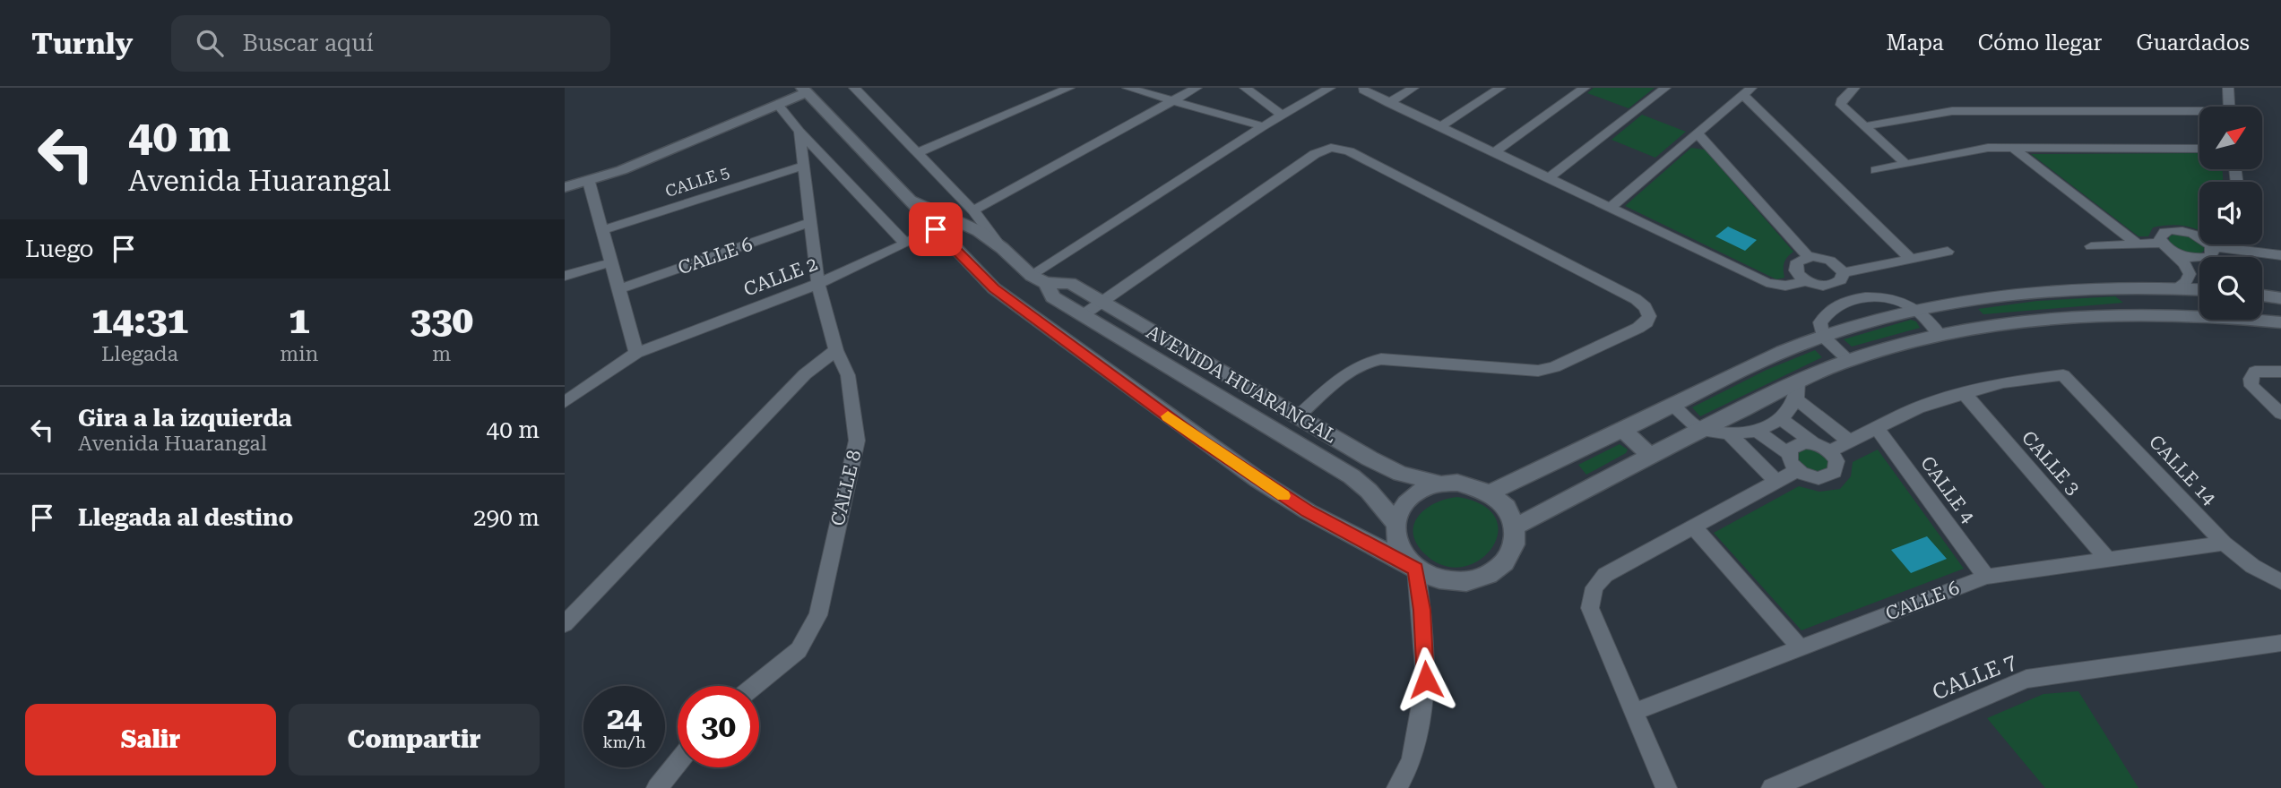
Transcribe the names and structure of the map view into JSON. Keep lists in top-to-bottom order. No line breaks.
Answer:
{"streets":{"street":["CALLE 5","CALLE 6","CALLE 2","AVENIDA HUARANGAL","CALLE 3","CALLE 14","CALLE 8","CALLE 4","CALLE 7"]},"crossings":[["CALLE 5","CALLE 8"],["CALLE 6","CALLE 3"],["CALLE 6","CALLE 14"],["CALLE 6","CALLE 8"],["CALLE 6","CALLE 4"],["CALLE 2","AVENIDA HUARANGAL"],["CALLE 2","CALLE 8"],["CALLE 3","CALLE 14"]],"north":"top right","page":{"header":"Turnly","search":"Buscar aquí","nav":["Mapa","Cómo llegar","Guardados"],"turn":["40 m","Avenida Huarangal"],"then":"Luego","eta":["14:31","Llegada","1","min","330","m"],"list":[{"name":"Gira a la izquierda","note":"Avenida Huarangal","value":"40 m"},{"name":"Llegada al destino","value":"290 m"}],"speed":"24 km/h","limit":"30","buttons":["Salir","Compartir"]}}
